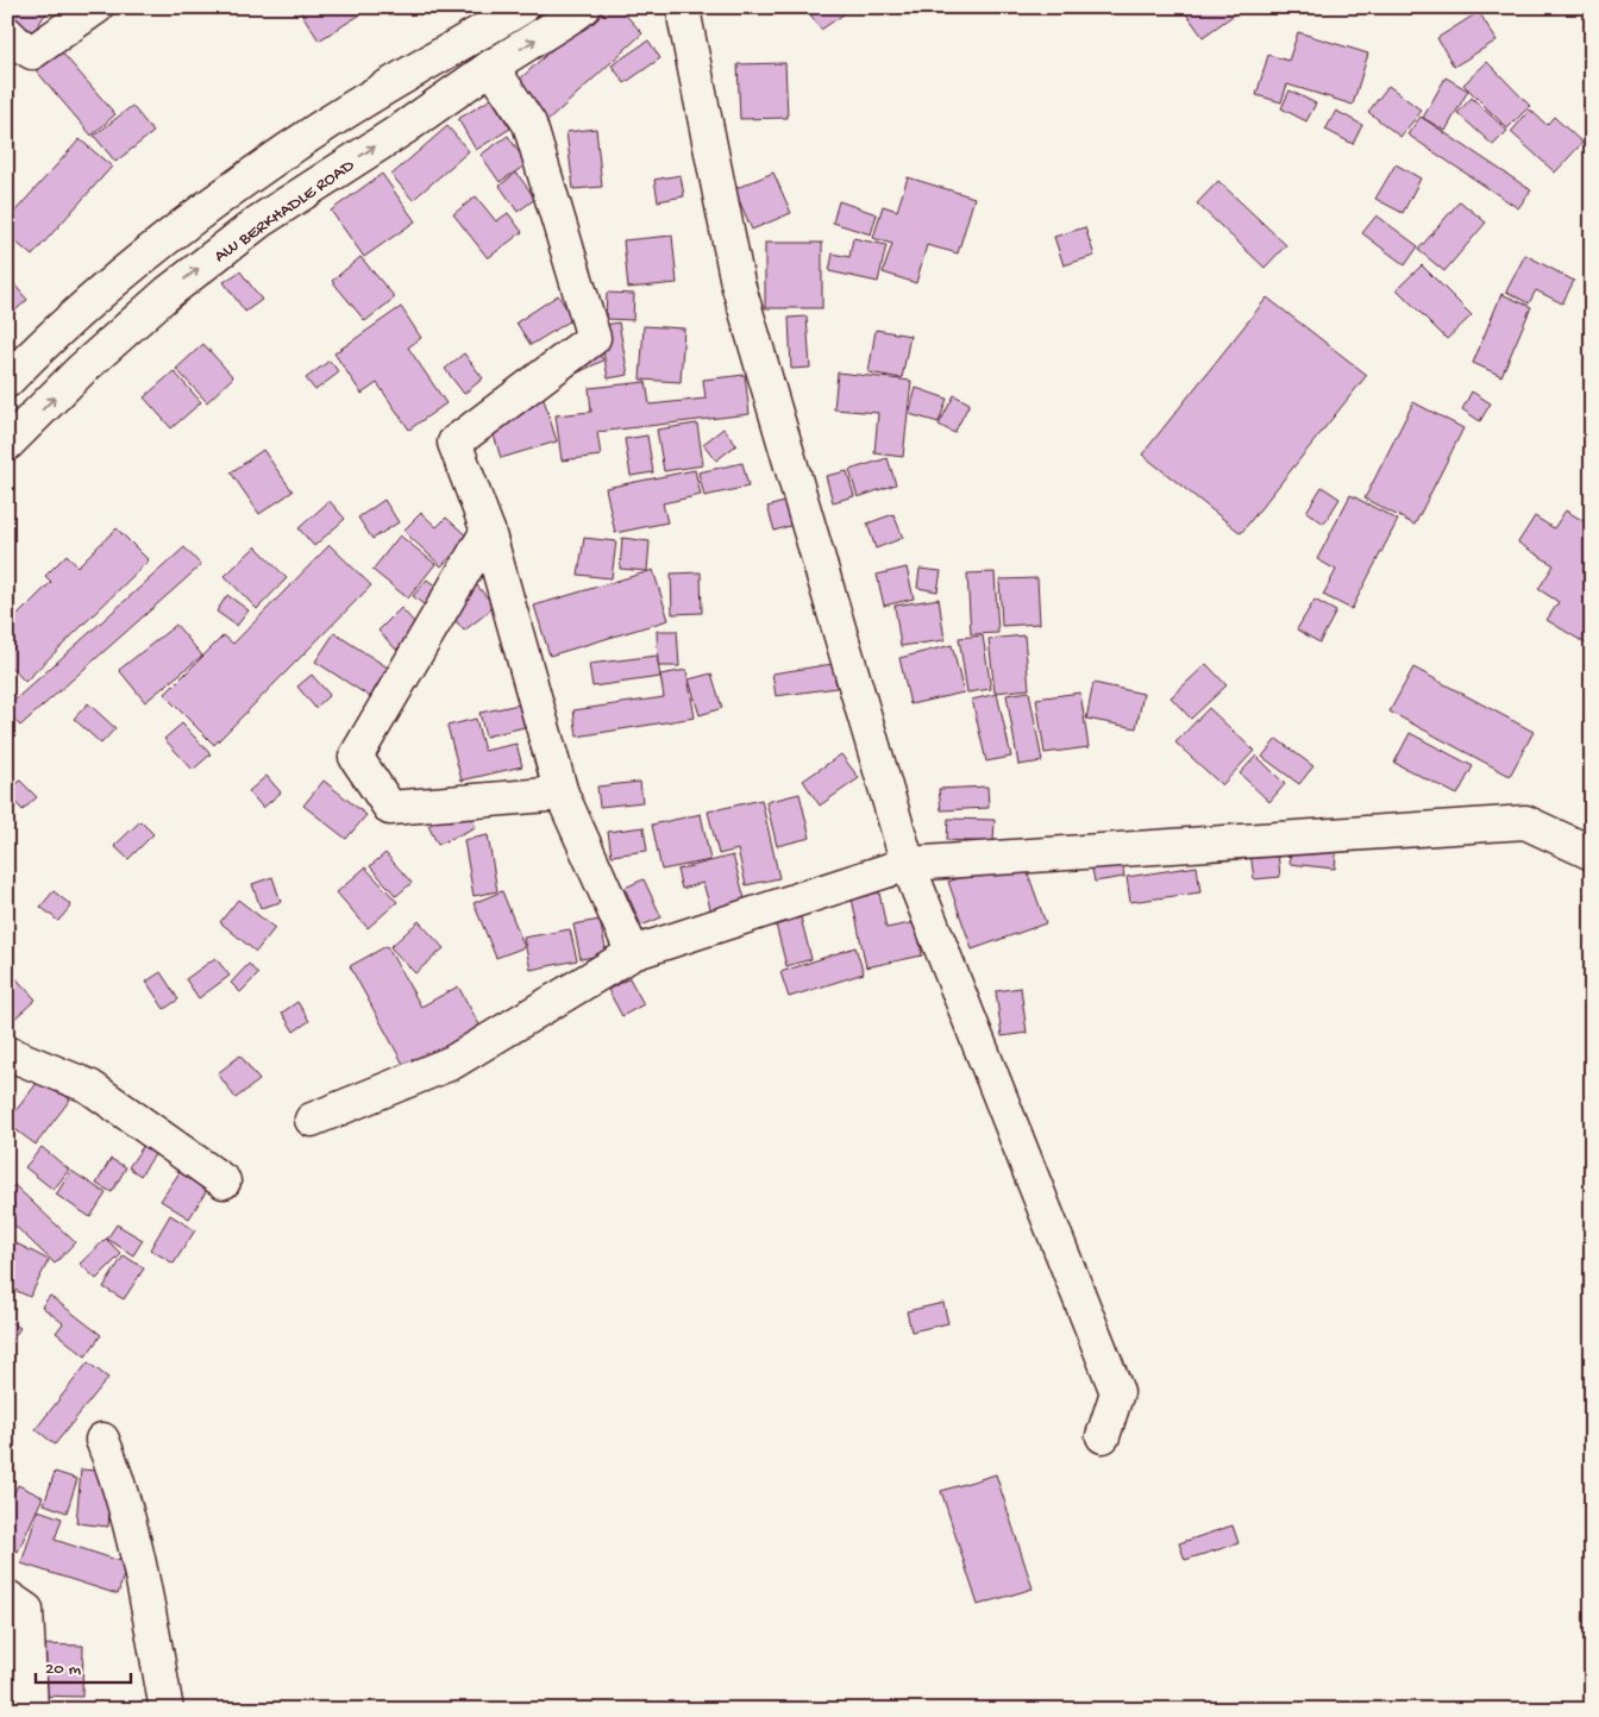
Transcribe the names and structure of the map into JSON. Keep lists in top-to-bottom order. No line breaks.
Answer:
{"streets":{"street":["AW BERKHADLE ROAD"]},"scale_bar":"20 m"}
